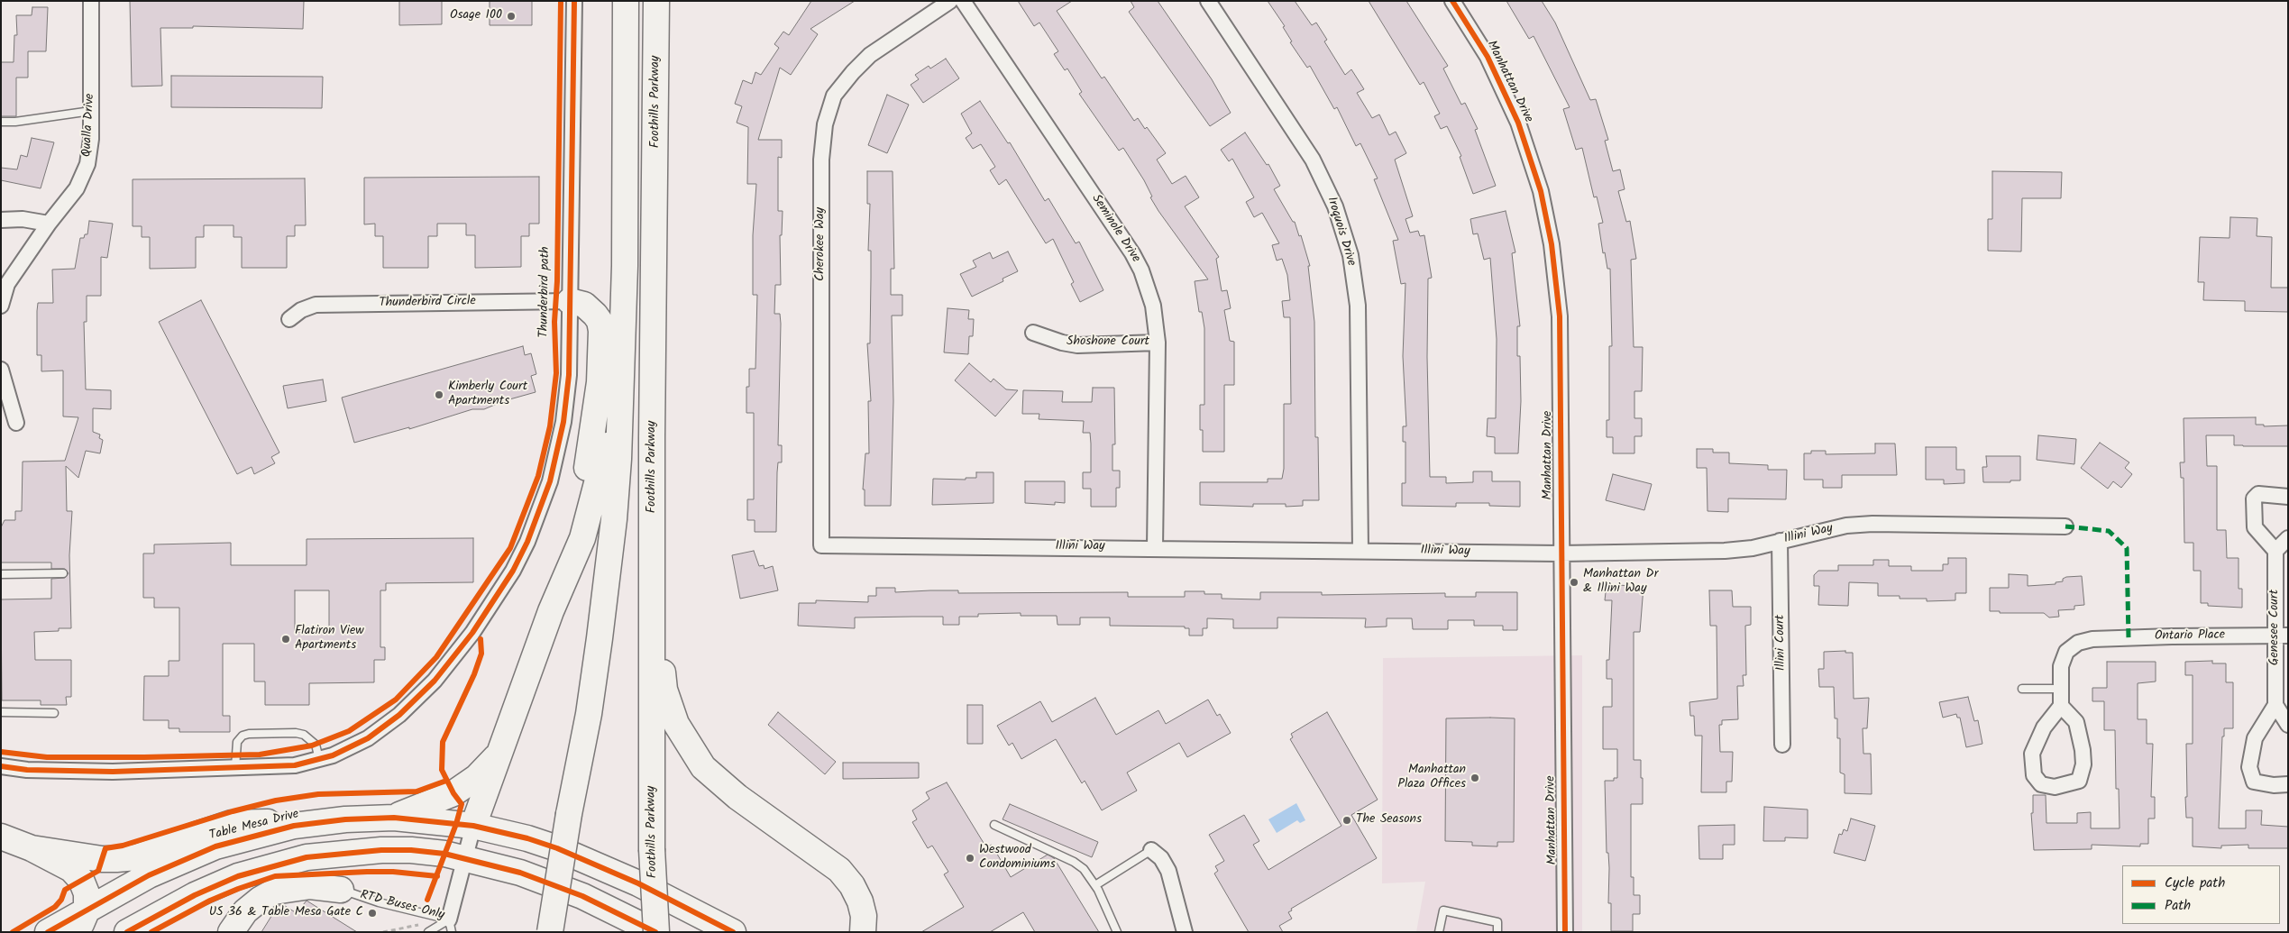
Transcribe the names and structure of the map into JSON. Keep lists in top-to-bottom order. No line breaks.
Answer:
{"streets":{"highway":["Foothills Parkway","Table Mesa Drive"],"street":["Manhattan Drive","Qualla Drive","Seminole Drive","Iroquois Drive","Cherokee Way","Thunderbird Circle","Shoshone Court","Illini Way","Genesee Court","Ontario Place","Illini Court","RTD Buses Only"],"cycle path":["Thunderbird path"]},"crossings":[["Manhattan Drive","Illini Way"],["Seminole Drive","Shoshone Court"],["Seminole Drive","Illini Way"],["Iroquois Drive","Illini Way"],["Cherokee Way","Illini Way"],["Illini Way","Illini Court"],["Genesee Court","Ontario Place"],["Table Mesa Drive","RTD Buses Only"]],"places":["Osage 100","Kimberly Court Apartments","Manhattan Dr & Illini Way","Flatiron View Apartments","Manhattan Plaza Offices","The Seasons","Westwood Condominiums","US 36 & Table Mesa Gate C"],"legend":["Cycle path","Path"]}
